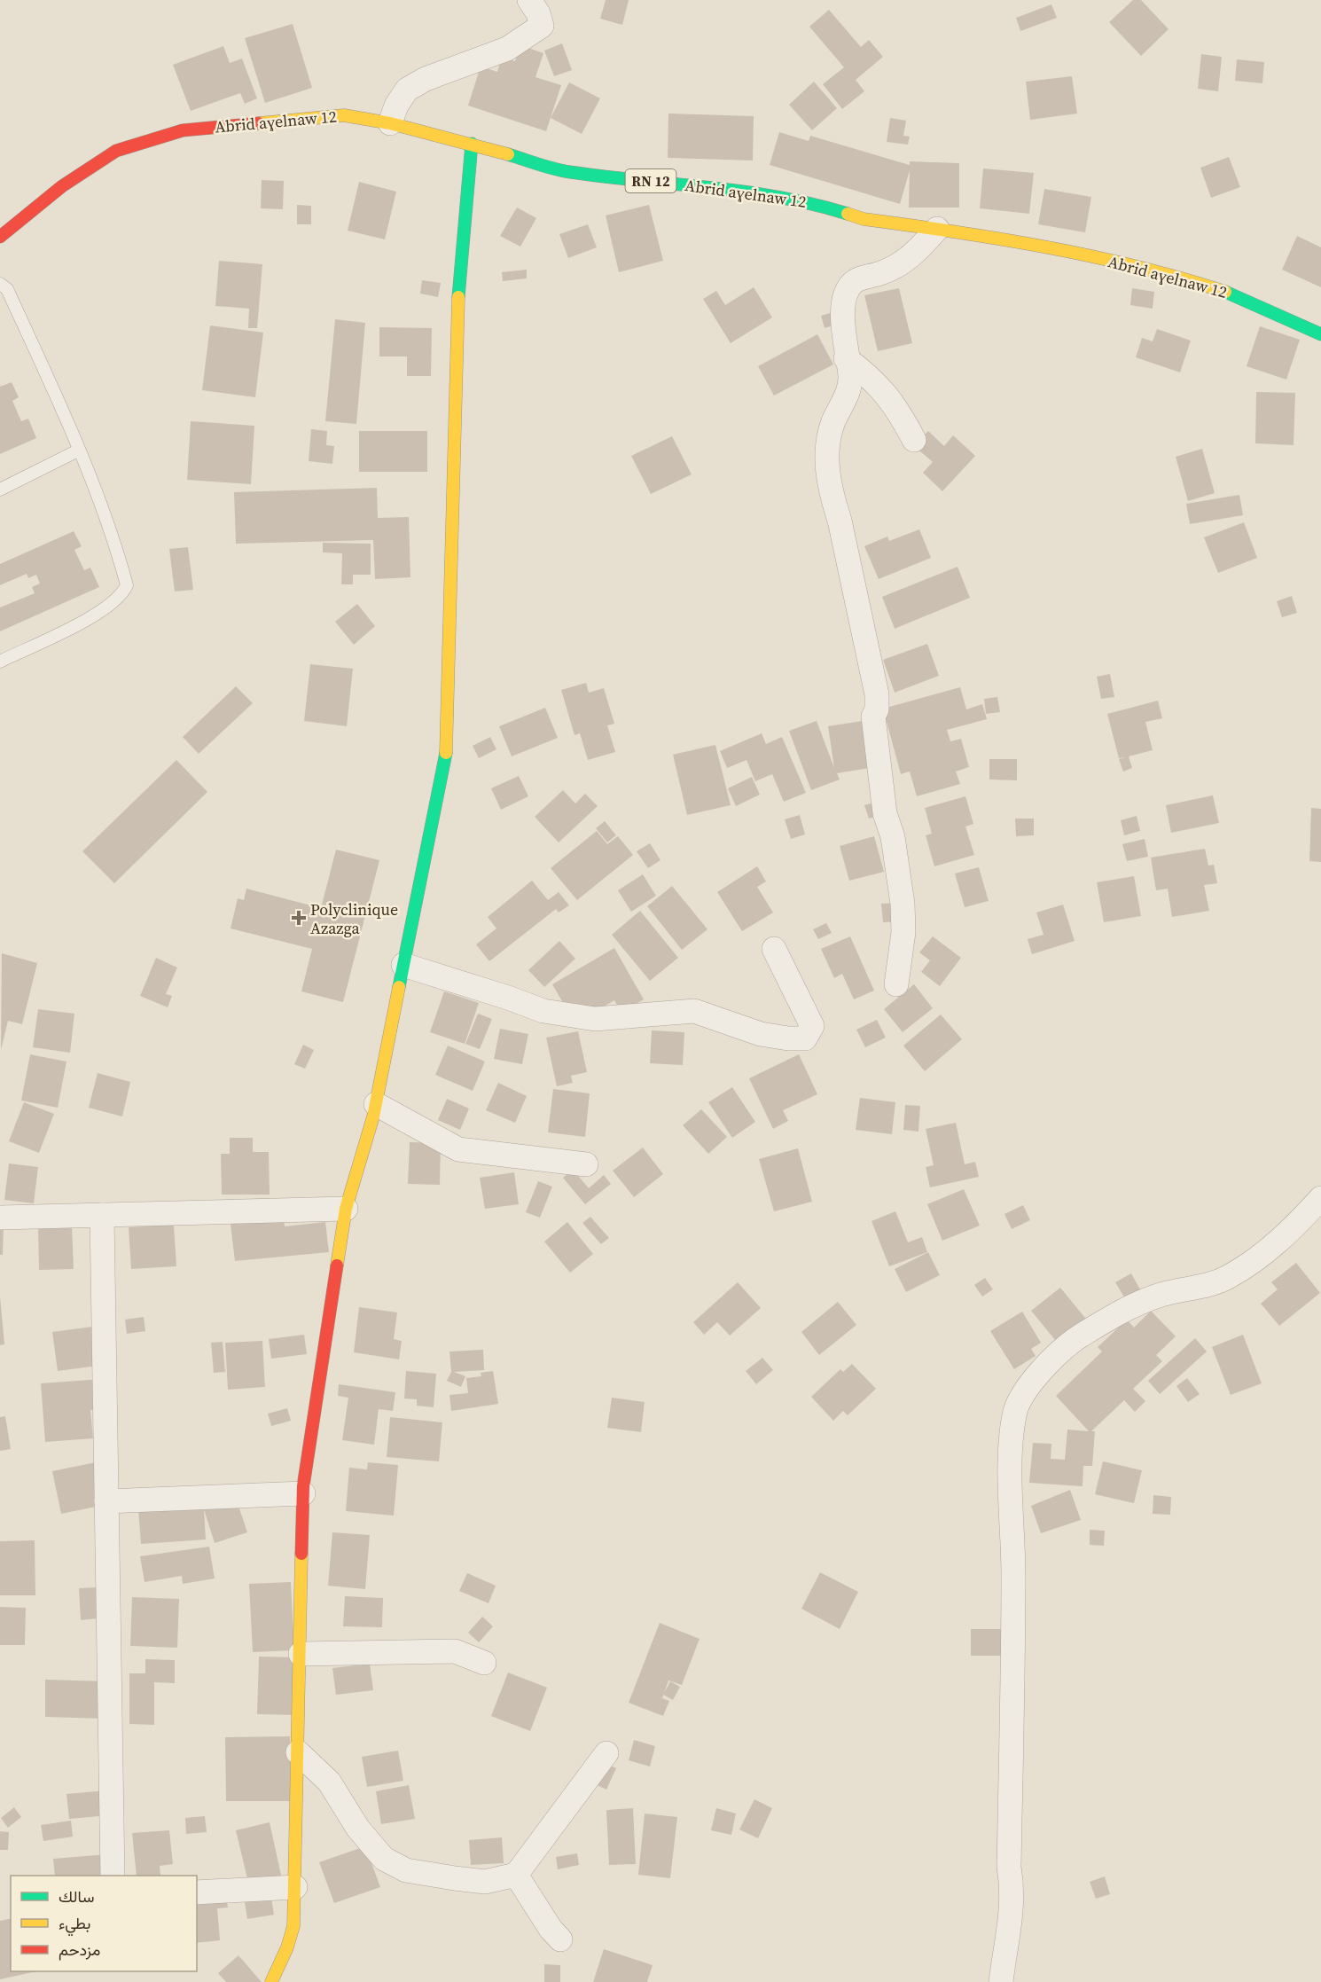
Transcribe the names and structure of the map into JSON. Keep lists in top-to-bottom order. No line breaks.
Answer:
{"streets":{"street":["Abrid aɣelnaw 12","RN 12"]},"places":{"health":["Polyclinique Azazga"]},"legend":["سالك","بطيء","مزدحم"]}
